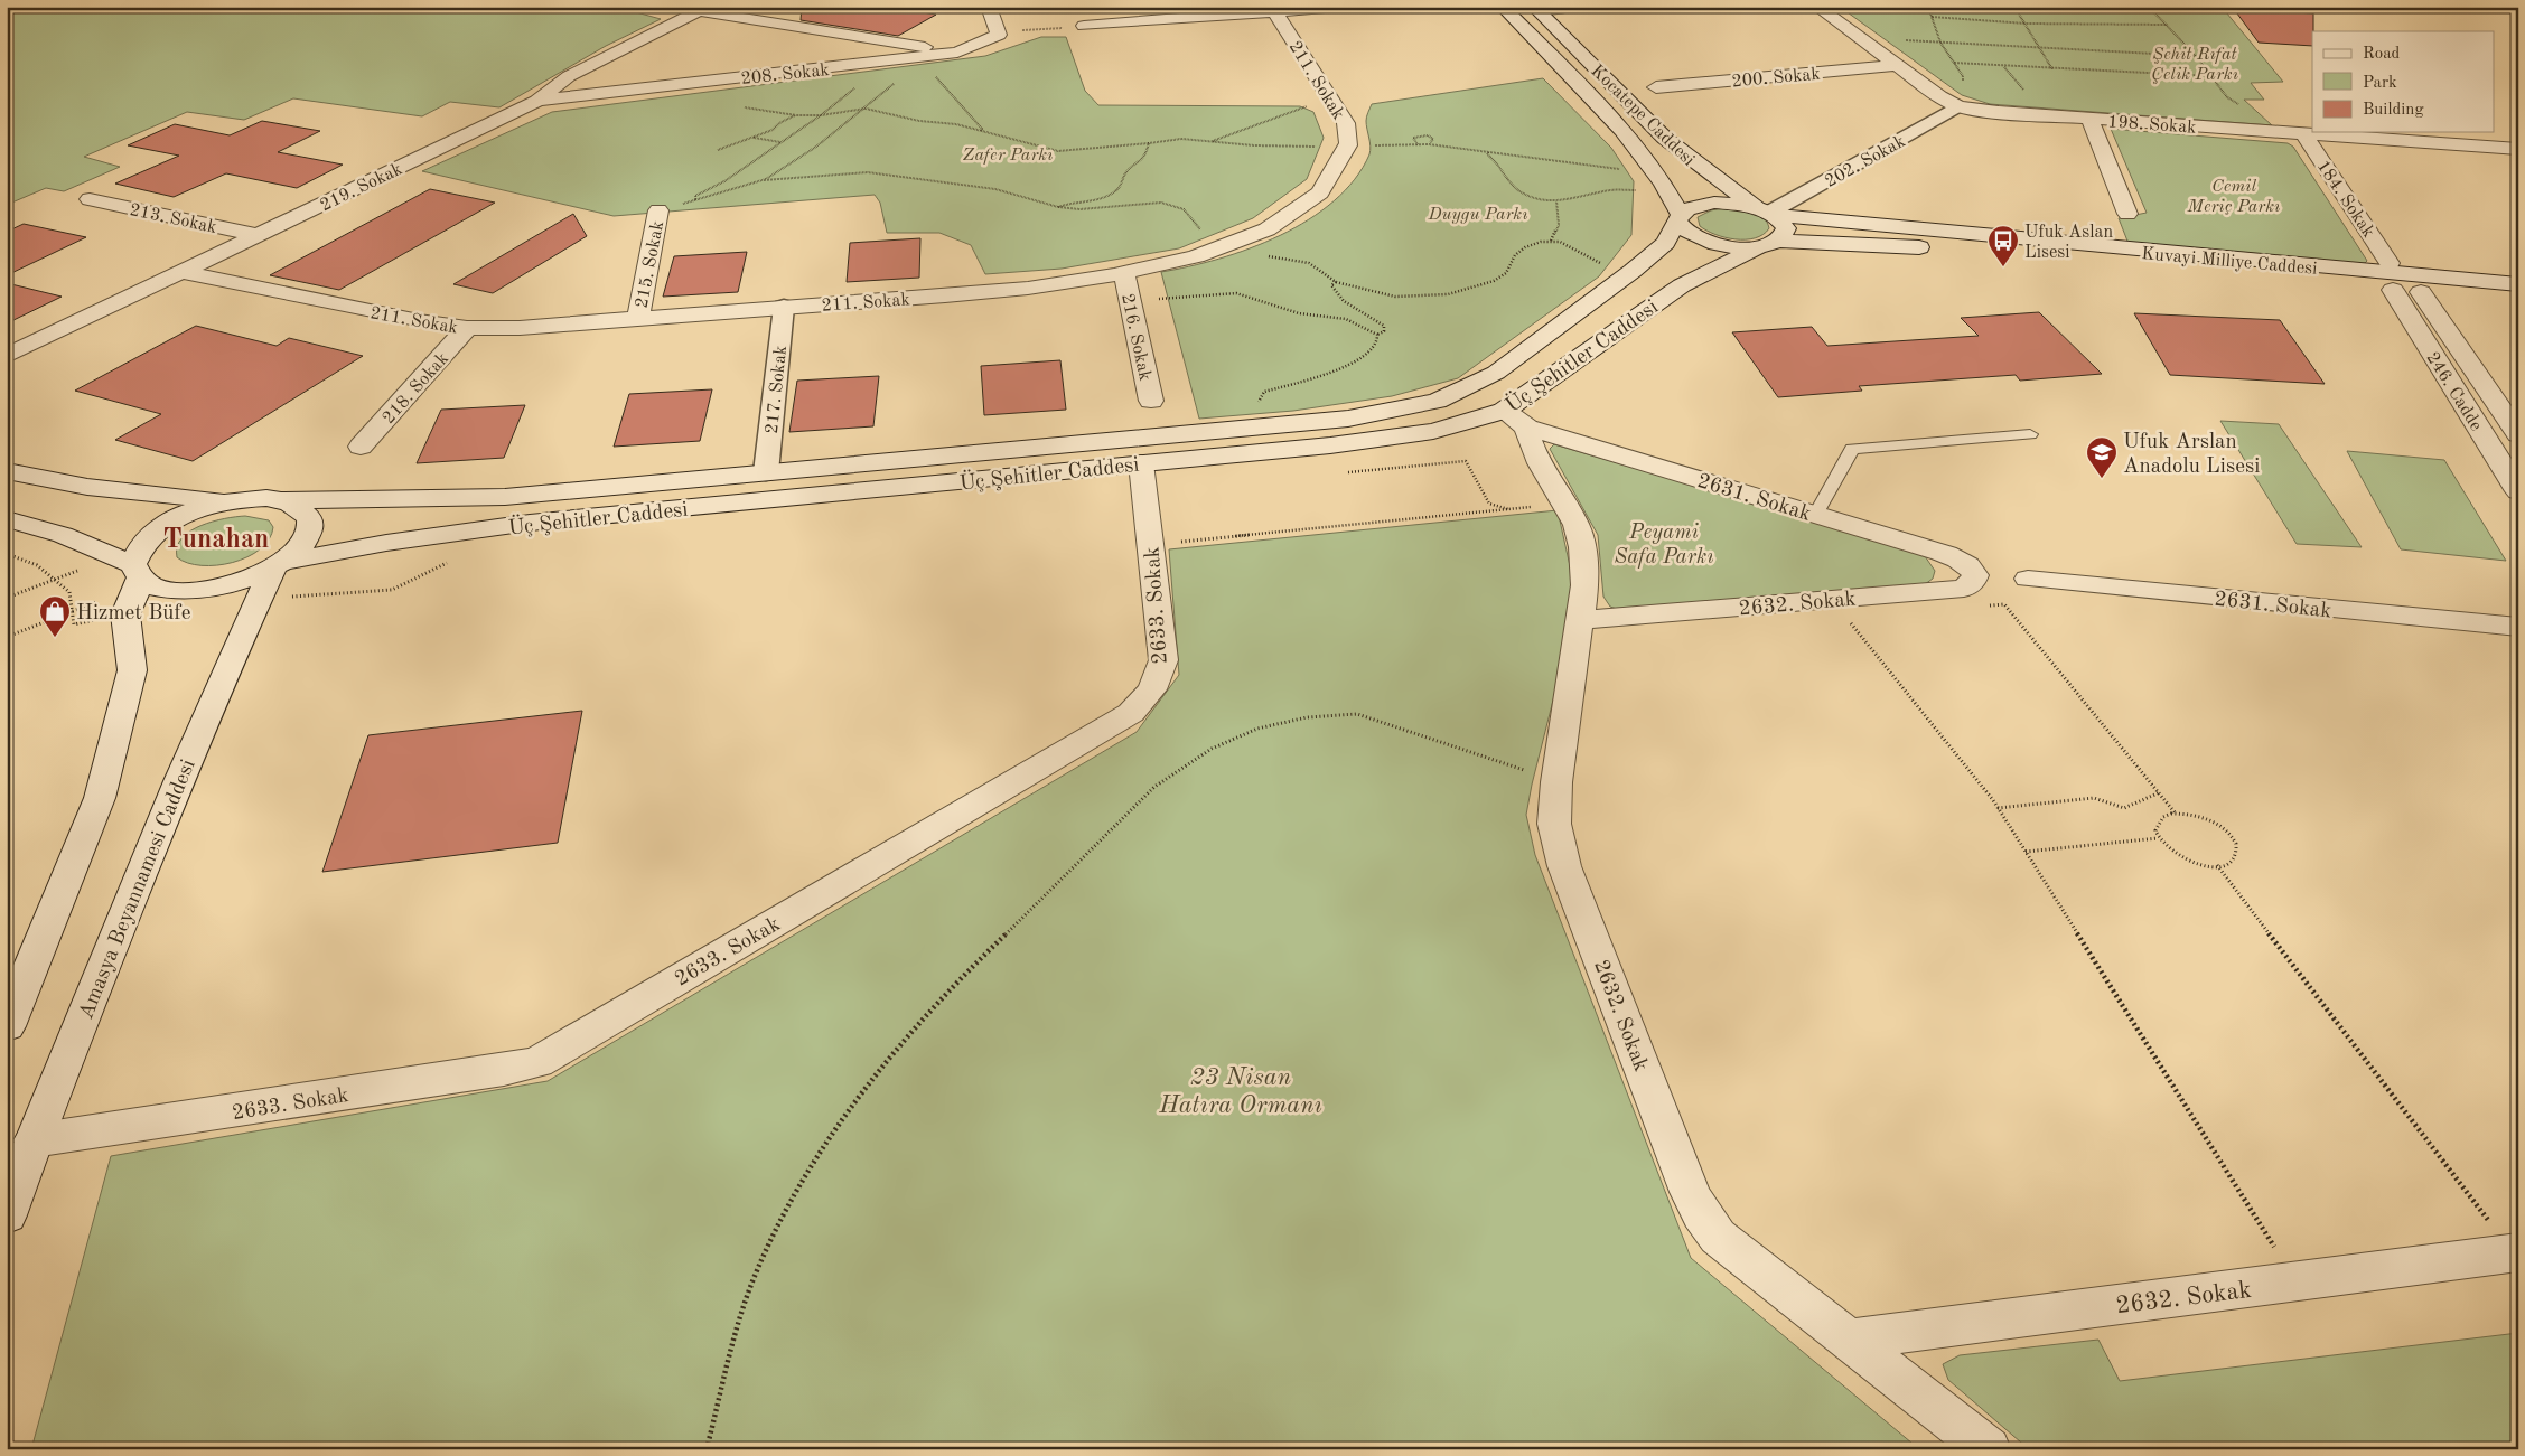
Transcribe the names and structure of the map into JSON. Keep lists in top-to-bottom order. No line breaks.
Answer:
{"streets":{"street":["208. Sokak","200. Sokak","211. Sokak","Kocatepe Caddesi","198. Sokak","202. Sokak","219. Sokak","184. Sokak","213. Sokak","Kuvayi Milliye Caddesi","215. Sokak","216. Sokak","Üç Şehitler Caddesi","218. Sokak","217. Sokak","246. Cadde","2631. Sokak","2632. Sokak","2633. Sokak","Amasya Beyannamesi Caddesi"]},"crossings":[["208. Sokak","219. Sokak"],["200. Sokak","198. Sokak"],["211. Sokak","219. Sokak"],["211. Sokak","215. Sokak"],["211. Sokak","216. Sokak"],["211. Sokak","218. Sokak"],["211. Sokak","217. Sokak"],["Kocatepe Caddesi","202. Sokak"],["Kocatepe Caddesi","Kuvayi Milliye Caddesi"],["Kocatepe Caddesi","Üç Şehitler Caddesi"],["198. Sokak","202. Sokak"],["198. Sokak","184. Sokak"],["202. Sokak","Kuvayi Milliye Caddesi"],["219. Sokak","213. Sokak"],["184. Sokak","Kuvayi Milliye Caddesi"],["184. Sokak","246. Cadde"],["Kuvayi Milliye Caddesi","Üç Şehitler Caddesi"],["Kuvayi Milliye Caddesi","246. Cadde"],["Üç Şehitler Caddesi","217. Sokak"],["Üç Şehitler Caddesi","2631. Sokak"],["Üç Şehitler Caddesi","2632. Sokak"],["Üç Şehitler Caddesi","2633. Sokak"],["Üç Şehitler Caddesi","Amasya Beyannamesi Caddesi"],["2631. Sokak","2632. Sokak"],["2633. Sokak","Amasya Beyannamesi Caddesi"]],"districts":["Tunahan"],"parks":["Şehit Rıfat Çelik Parkı","Zafer Parkı","Cemil Meriç Parkı","Duygu Parkı","Peyami Safa Parkı","23 Nisan Hatıra Ormanı"],"places":{"bus stop":["Ufuk Aslan Lisesi"],"school or university":["Ufuk Arslan Anadolu Lisesi"],"shop":["Hizmet Büfe"]},"legend":["Road","Park","Building"]}
